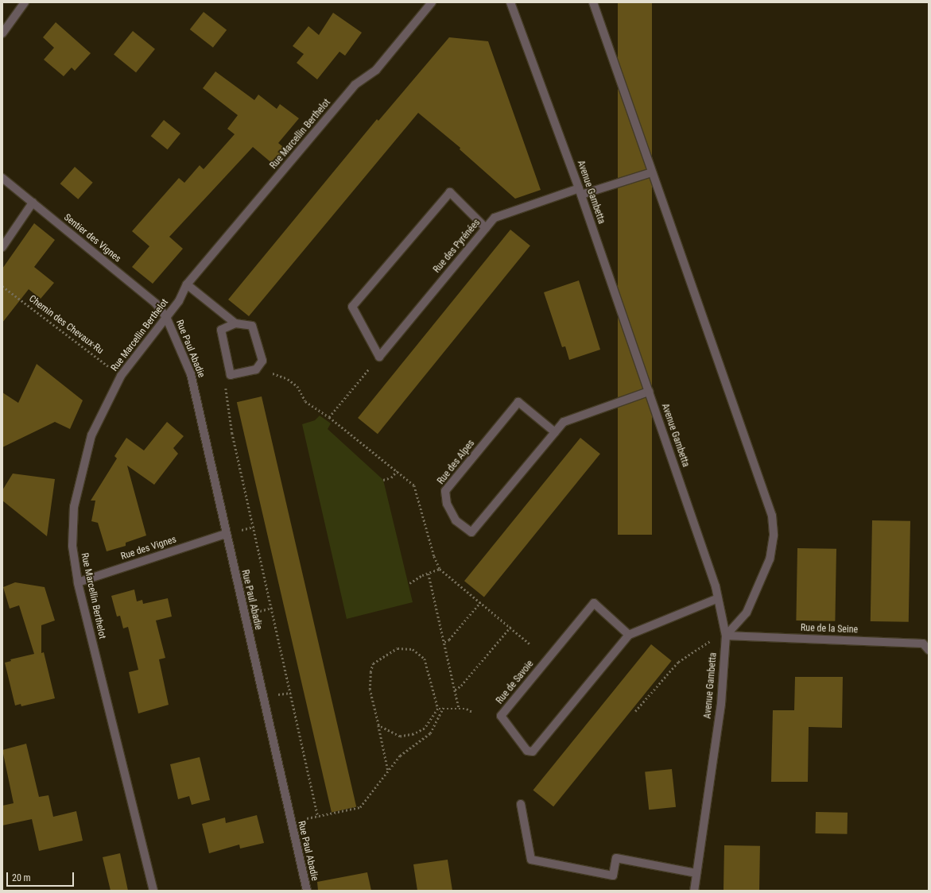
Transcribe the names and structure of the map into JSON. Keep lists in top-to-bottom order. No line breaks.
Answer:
{"streets":{"street":["Rue Marcellin Berthelot","Avenue Gambetta","Sentier des Vignes","Rue des Pyrénées","Rue Paul Abadie","Rue des Alpes","Rue des Vignes","Rue de la Seine","Rue de Savoie"],"path":["Chemin des Chevaux-Ru"]},"crossings":[["Rue Marcellin Berthelot","Sentier des Vignes"],["Rue Marcellin Berthelot","Chemin des Chevaux-Ru"],["Rue Marcellin Berthelot","Rue Paul Abadie"],["Rue Marcellin Berthelot","Rue des Vignes"],["Avenue Gambetta","Rue des Pyrénées"],["Avenue Gambetta","Rue des Alpes"],["Avenue Gambetta","Rue de la Seine"],["Avenue Gambetta","Rue de Savoie"],["Sentier des Vignes","Rue Paul Abadie"],["Rue Paul Abadie","Rue des Vignes"]],"scale_bar":"20 m"}
